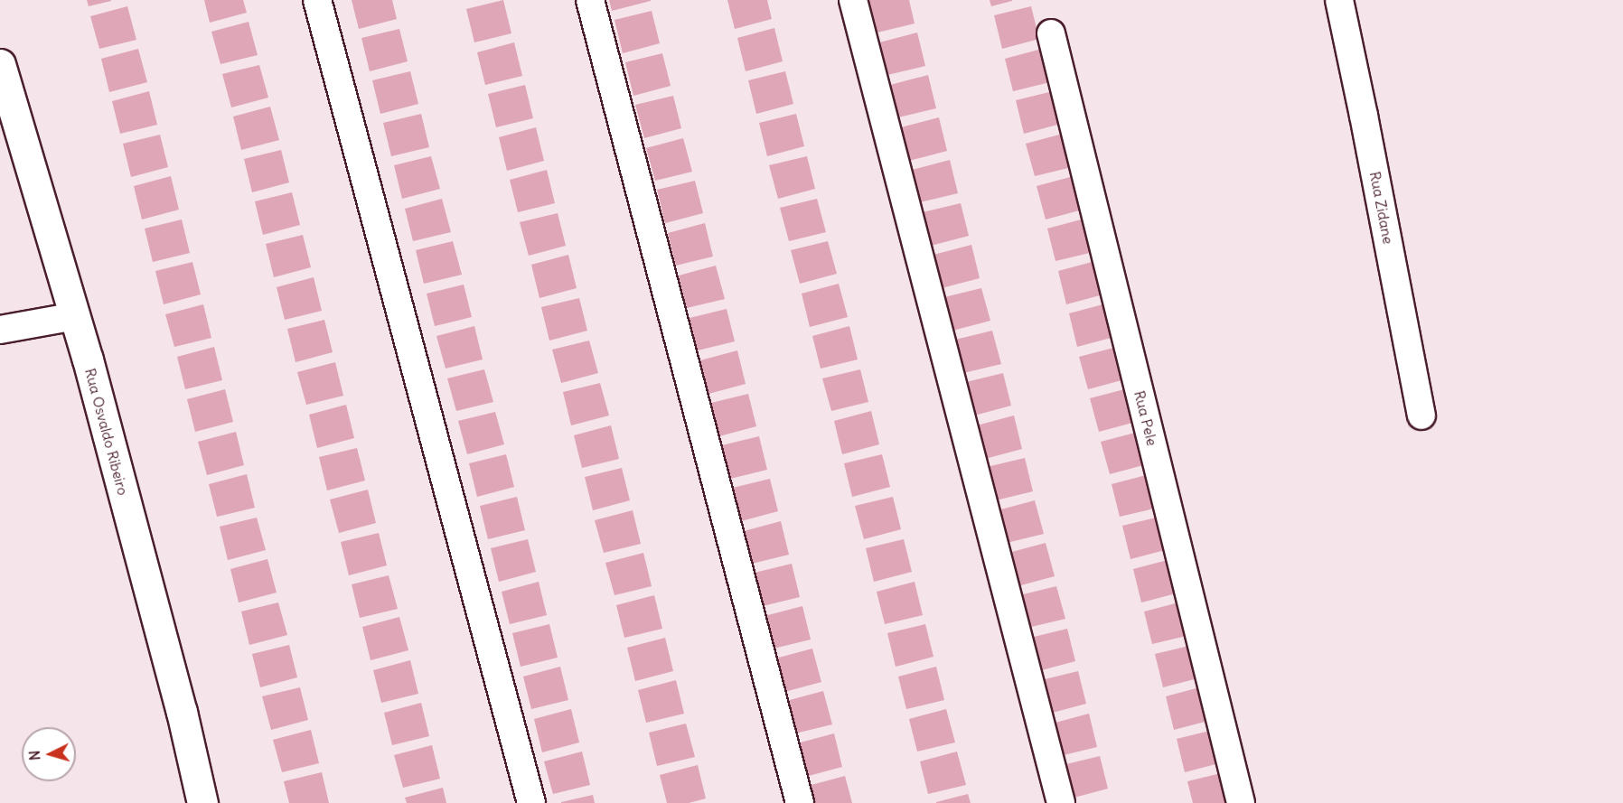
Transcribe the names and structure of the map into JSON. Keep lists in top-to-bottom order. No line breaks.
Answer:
{"streets":{"street":["Rua Zidane","Rua Pele","Rua Osvaldo Ribeiro"]},"north":"left"}
